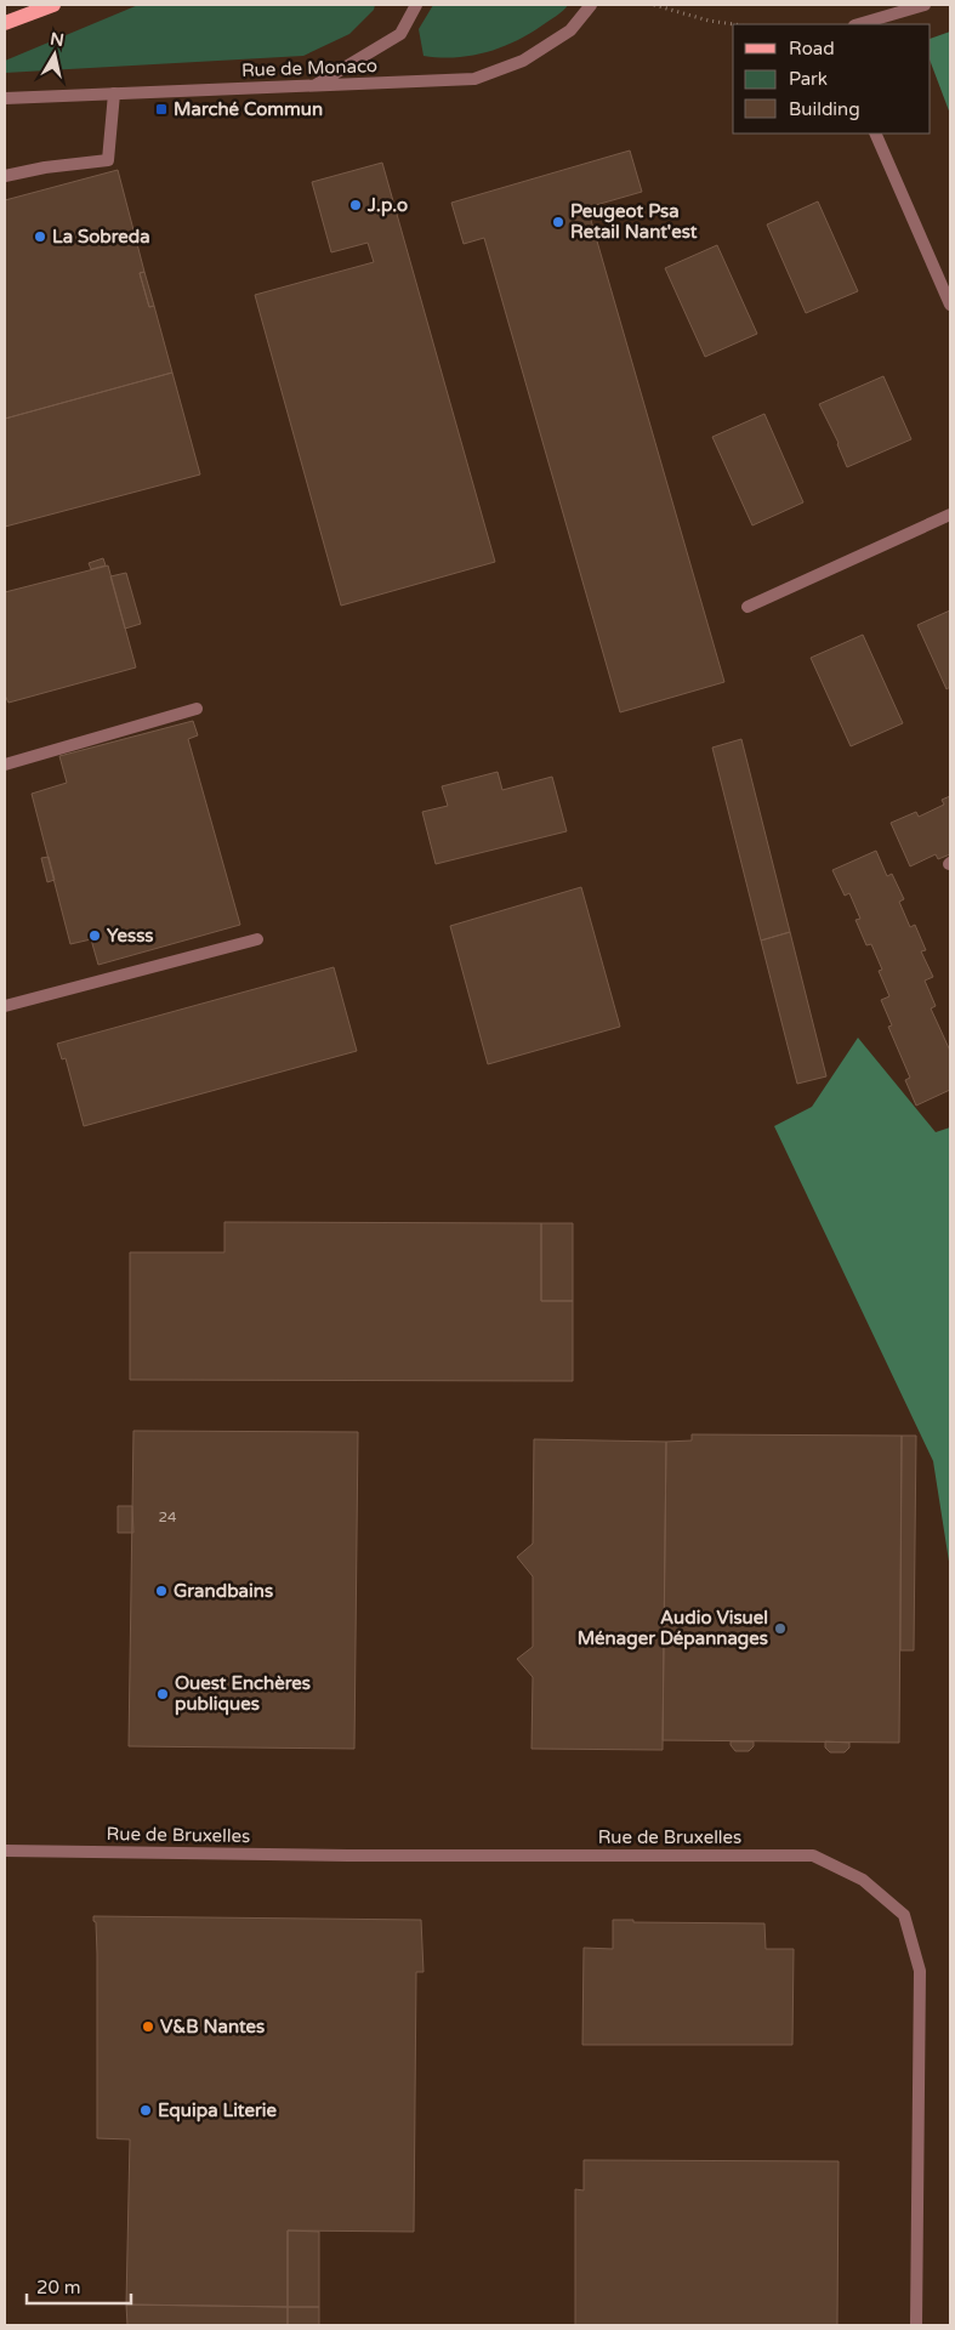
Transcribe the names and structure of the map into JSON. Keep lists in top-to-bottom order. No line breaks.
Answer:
{"streets":{"street":["Rue de Monaco","Rue de Bruxelles"]},"places":{"transit":["Marché Commun"],"other":["J.p.o","Peugeot Psa Retail Nant'est","La Sobreda","Yesss","Grandbains","Audio Visuel Ménager Dépannages","Ouest Enchères publiques","V&B Nantes","Equipa Literie"]},"house_numbers":["24"],"legend":["Road","Park","Building"],"scale_bar":"20 m","north":"top"}
